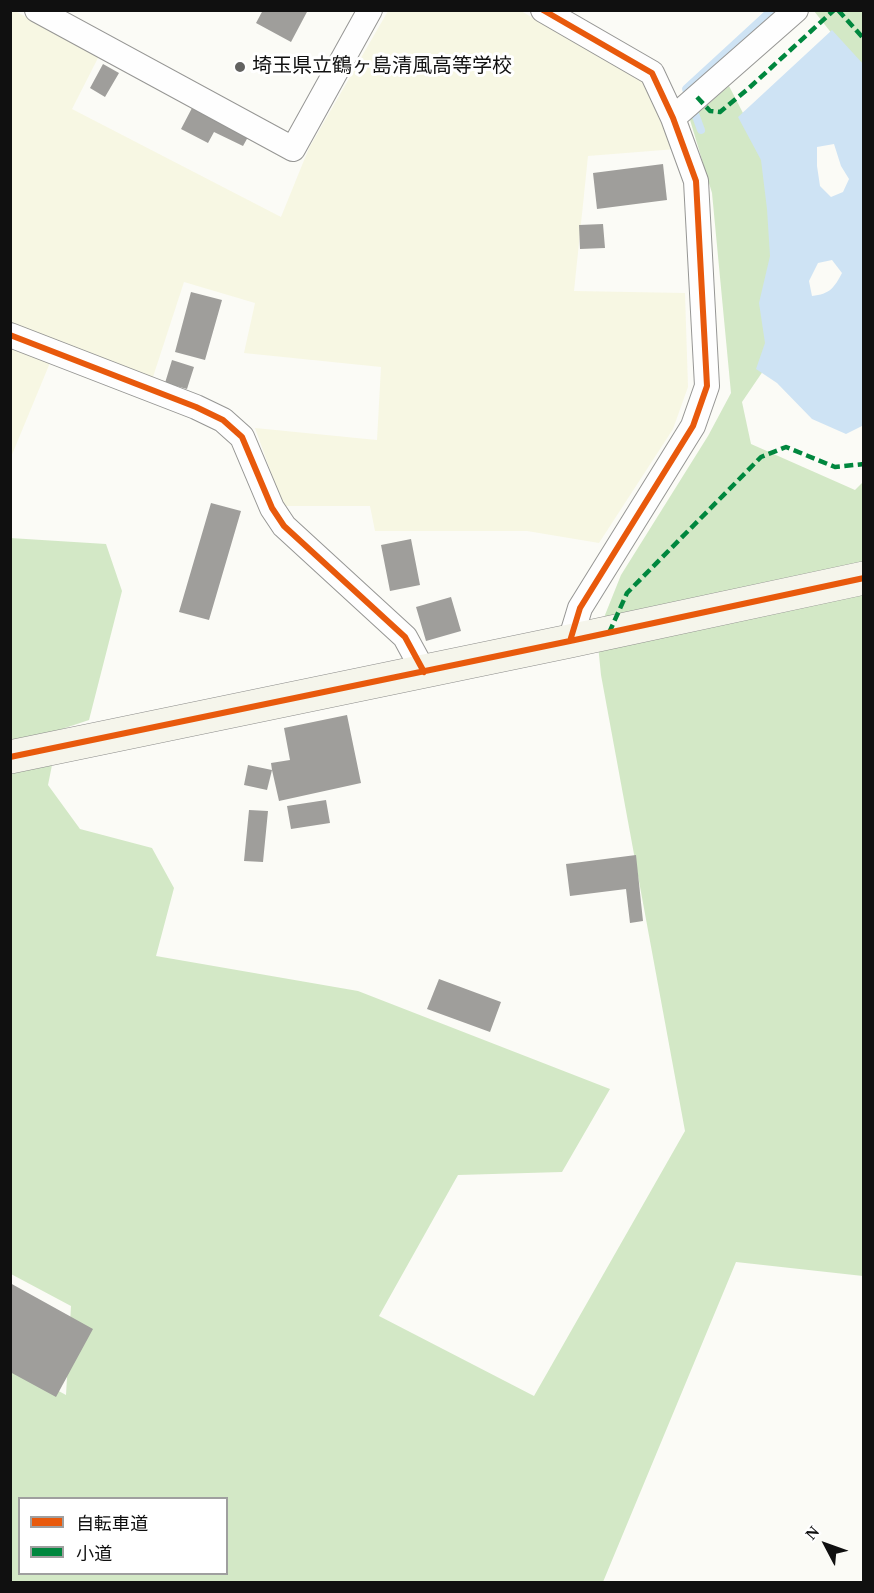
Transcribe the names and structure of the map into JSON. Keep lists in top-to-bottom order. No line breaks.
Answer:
{"places":["埼玉県立鶴ヶ島清風高等学校"],"legend":["自転車道","小道"],"north":"top left"}
